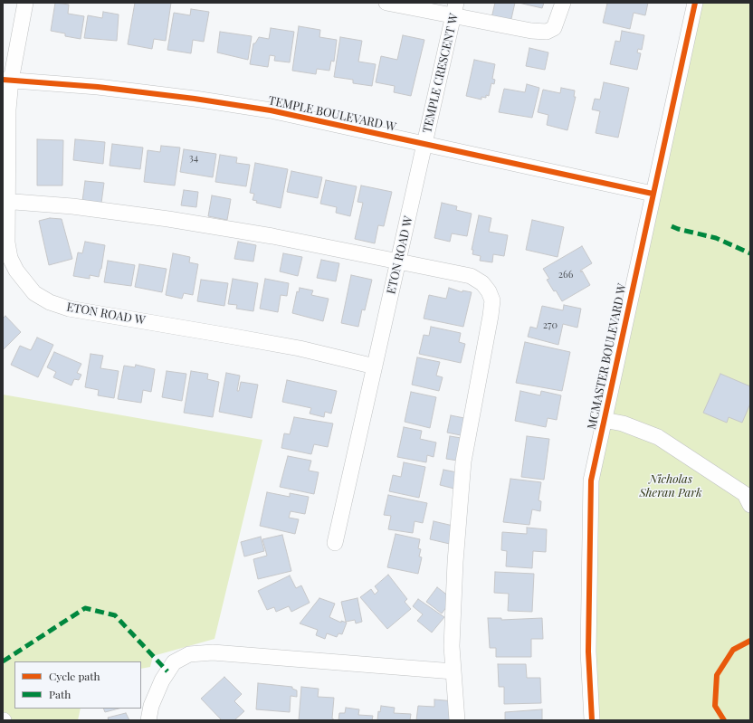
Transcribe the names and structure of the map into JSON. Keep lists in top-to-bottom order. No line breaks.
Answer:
{"streets":{"street":["TEMPLE CRESCENT W","TEMPLE BOULEVARD W","ETON ROAD W","MCMASTER BOULEVARD W"]},"crossings":[["TEMPLE CRESCENT W","TEMPLE BOULEVARD W"],["TEMPLE CRESCENT W","ETON ROAD W"],["TEMPLE BOULEVARD W","ETON ROAD W"],["TEMPLE BOULEVARD W","MCMASTER BOULEVARD W"]],"parks":["Nicholas Sheran Park"],"house_numbers":["34","266","270"],"legend":["Cycle path","Path"]}
